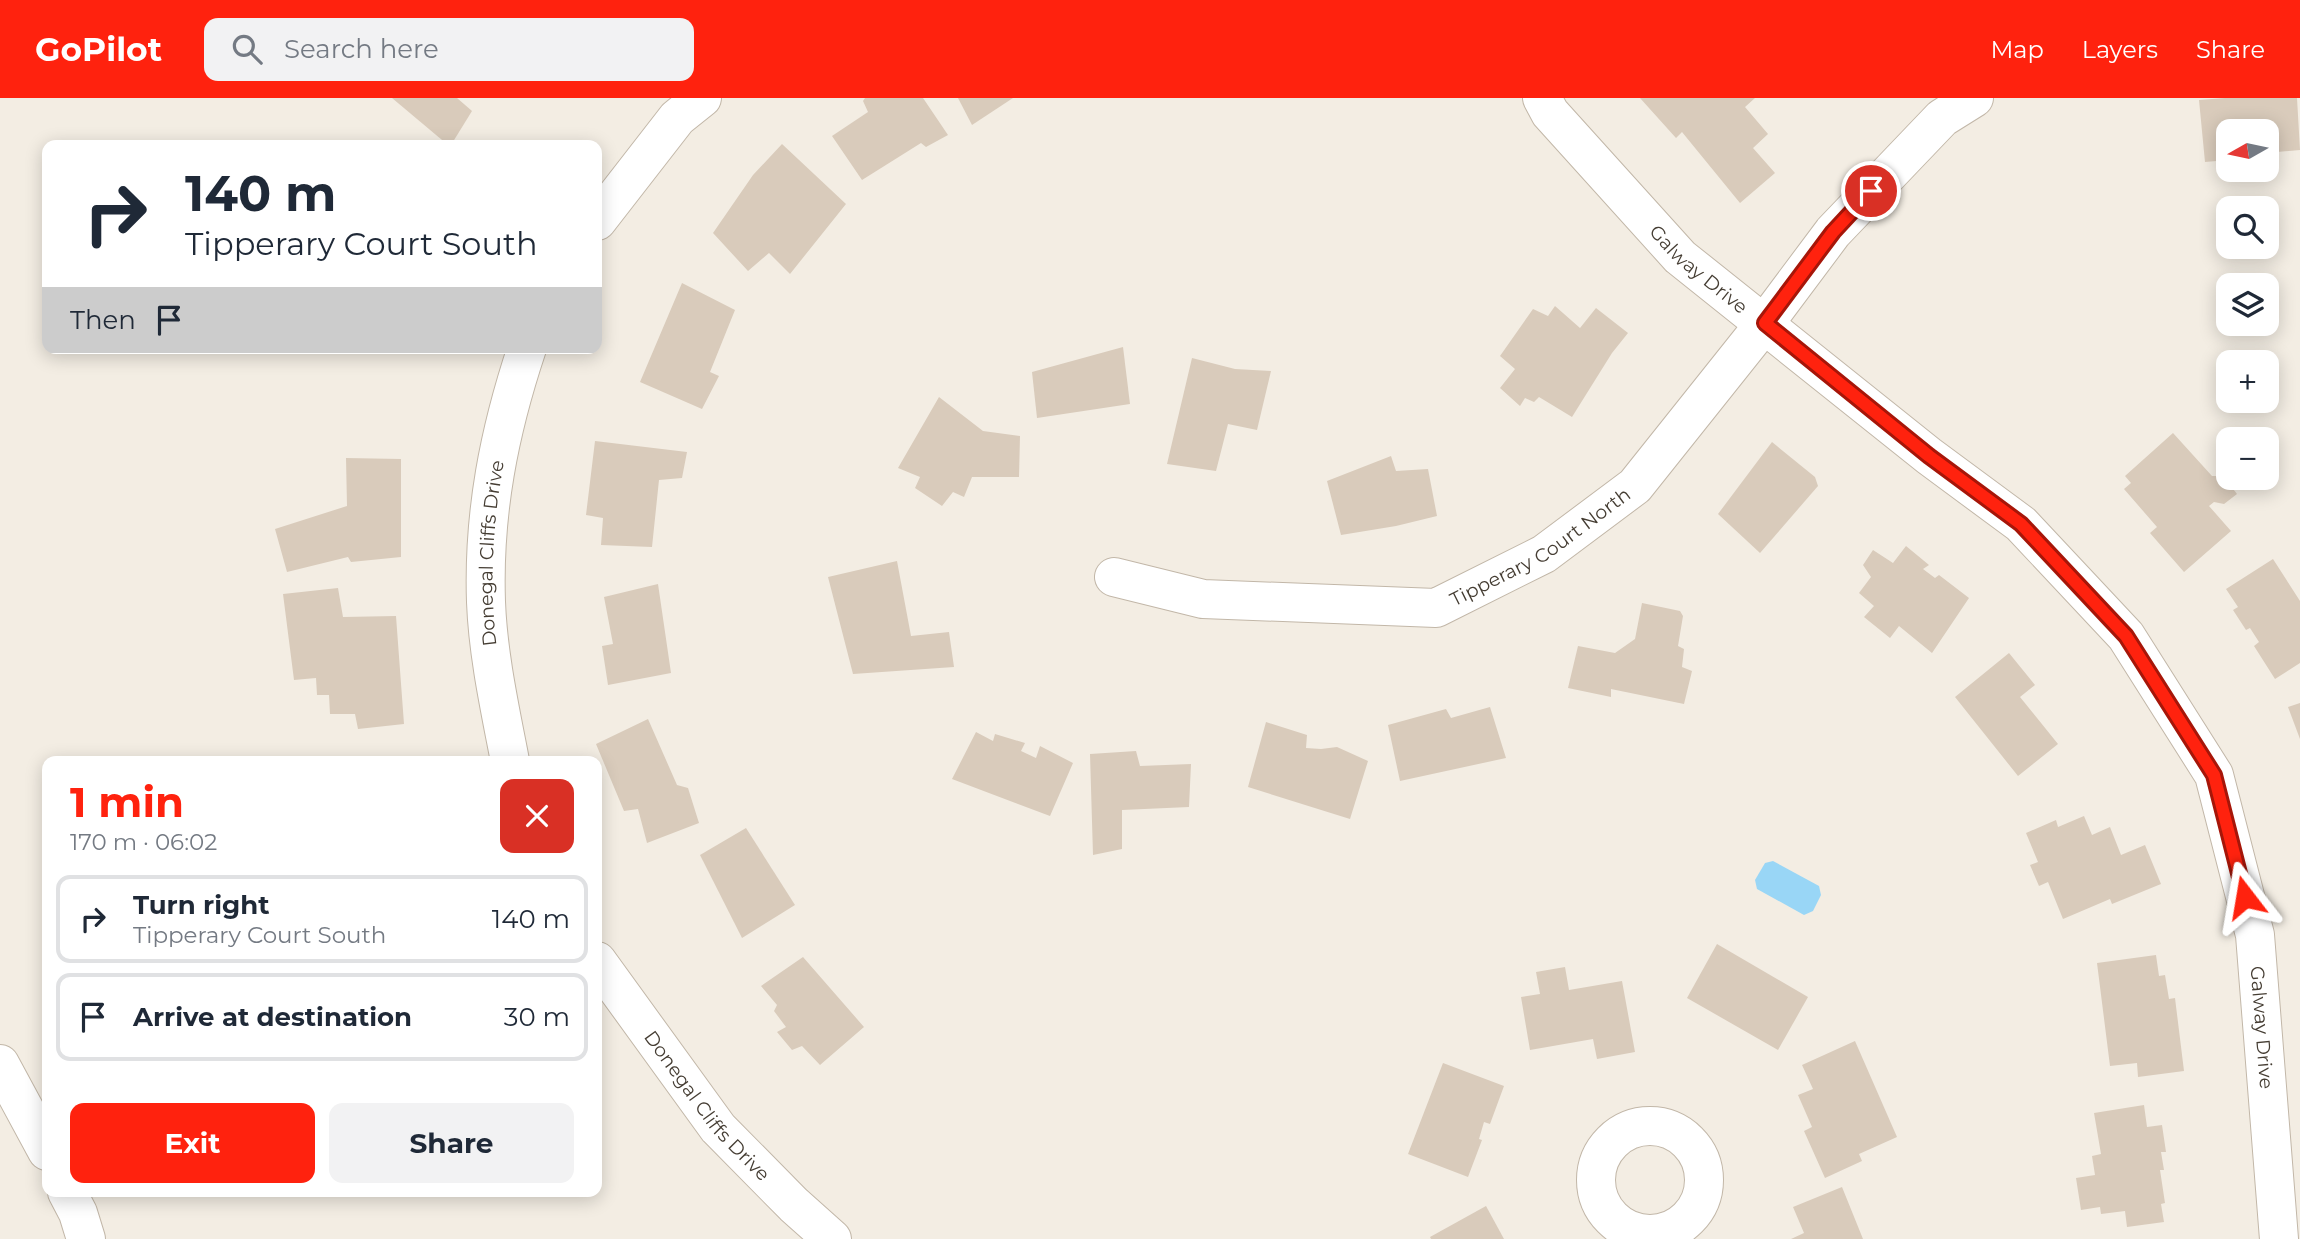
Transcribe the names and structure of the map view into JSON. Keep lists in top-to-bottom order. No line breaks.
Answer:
{"streets":{"street":["Galway Drive","Tipperary Court North","Donegal Cliffs Drive"]},"crossings":[["Galway Drive","Tipperary Court North"]],"north":"left","page":{"header":"GoPilot","search":"Search here","nav":["Map","Layers","Share"],"map_buttons":["+","−"],"turn":["140 m","Tipperary Court South"],"then":"Then","heading":["1 min","170 m · 06:02"],"list":[{"name":"Turn right","note":"Tipperary Court South","value":"140 m"},{"name":"Arrive at destination","value":"30 m"}],"buttons":["Exit","Share"]}}
